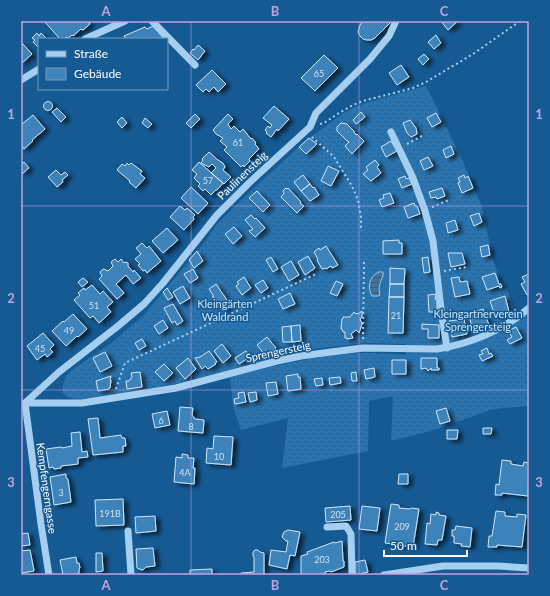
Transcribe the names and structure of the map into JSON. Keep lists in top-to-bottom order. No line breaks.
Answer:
{"streets":{"street":["Paulinensteig","Sprengersteig","Kempfengerngasse"]},"crossings":[["Paulinensteig","Sprengersteig"],["Paulinensteig","Kempfengerngasse"],["Sprengersteig","Kempfengerngasse"]],"parks":["Kleingärten Waldrand","Kleingartnerverein Sprengersteig"],"house_numbers":["65","61","57","51","21","49","45","6","8","10","4A","3","191B","205","209","203"],"legend":["Straße","Gebäude"],"scale_bar":"50 m","grid":{"columns":["A","B","C"],"rows":["1","2","3"]}}
